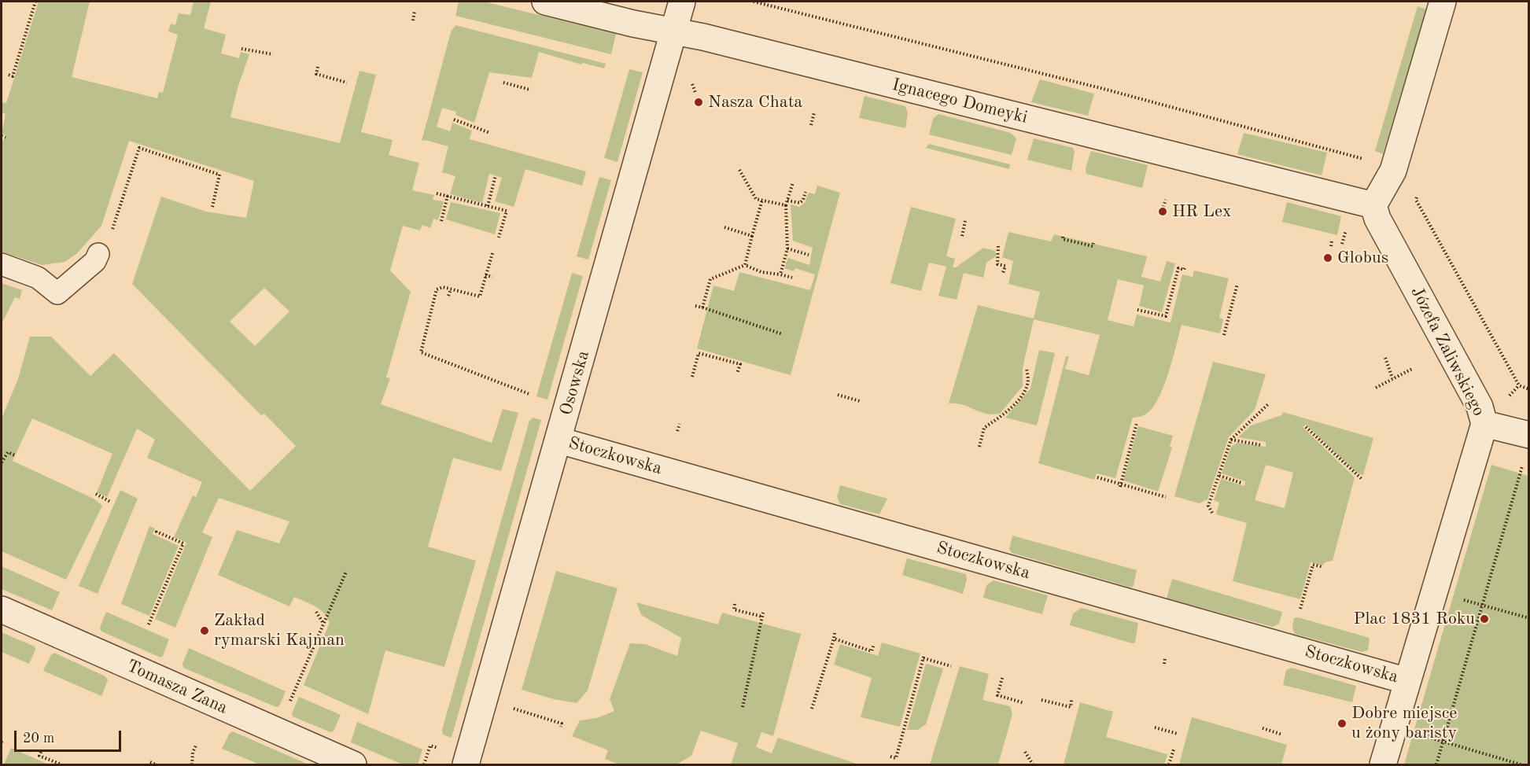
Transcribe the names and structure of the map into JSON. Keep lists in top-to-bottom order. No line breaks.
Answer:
{"streets":{"street":["Ignacego Domeyki","Józefa Zaliwskiego","Osowska","Stoczkowska","Tomasza Zana"]},"crossings":[["Ignacego Domeyki","Józefa Zaliwskiego"],["Ignacego Domeyki","Osowska"],["Józefa Zaliwskiego","Stoczkowska"],["Osowska","Stoczkowska"]],"places":["Nasza Chata","HR Lex","Globus","Plac 1831 Roku","Zakład rymarski Kajman","Dobre miejsce u żony baristy"],"scale_bar":"20 m"}
